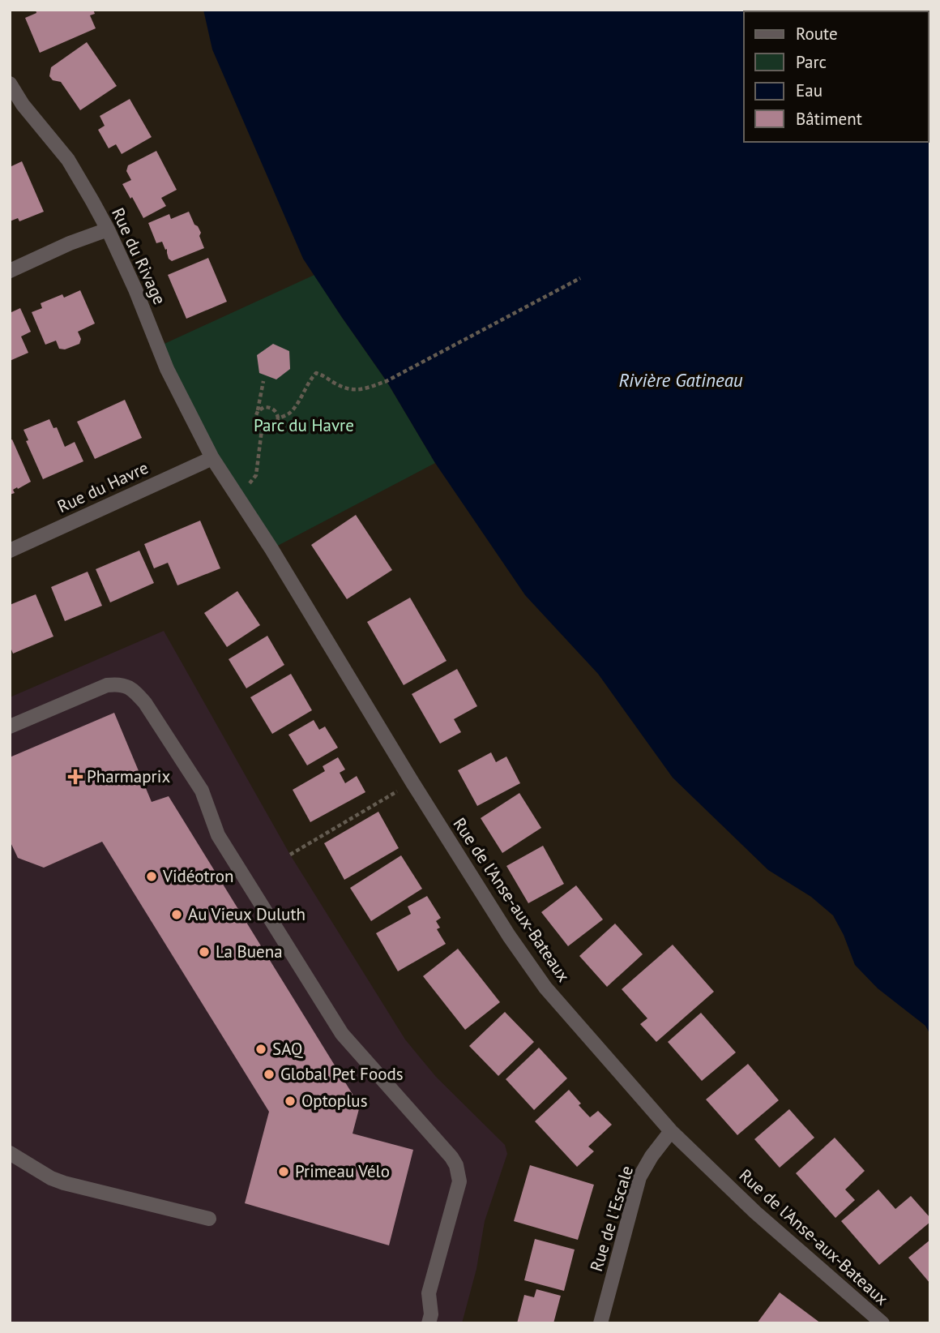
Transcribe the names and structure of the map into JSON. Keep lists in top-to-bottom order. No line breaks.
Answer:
{"streets":{"street":["Rue du Rivage","Rue du Havre","Rue de l'Anse-aux-Bateaux","Rue de l'Escale"]},"crossings":[["Rue du Rivage","Rue du Havre"],["Rue du Rivage","Rue de l'Anse-aux-Bateaux"],["Rue du Havre","Rue de l'Anse-aux-Bateaux"],["Rue de l'Anse-aux-Bateaux","Rue de l'Escale"]],"water":["Rivière Gatineau"],"parks":["Parc du Havre"],"places":{"health":["Pharmaprix"],"other":["Vidéotron","Au Vieux Duluth","La Buena","SAQ","Global Pet Foods","Optoplus","Primeau Vélo"]},"legend":["Route","Parc","Eau","Bâtiment"]}
